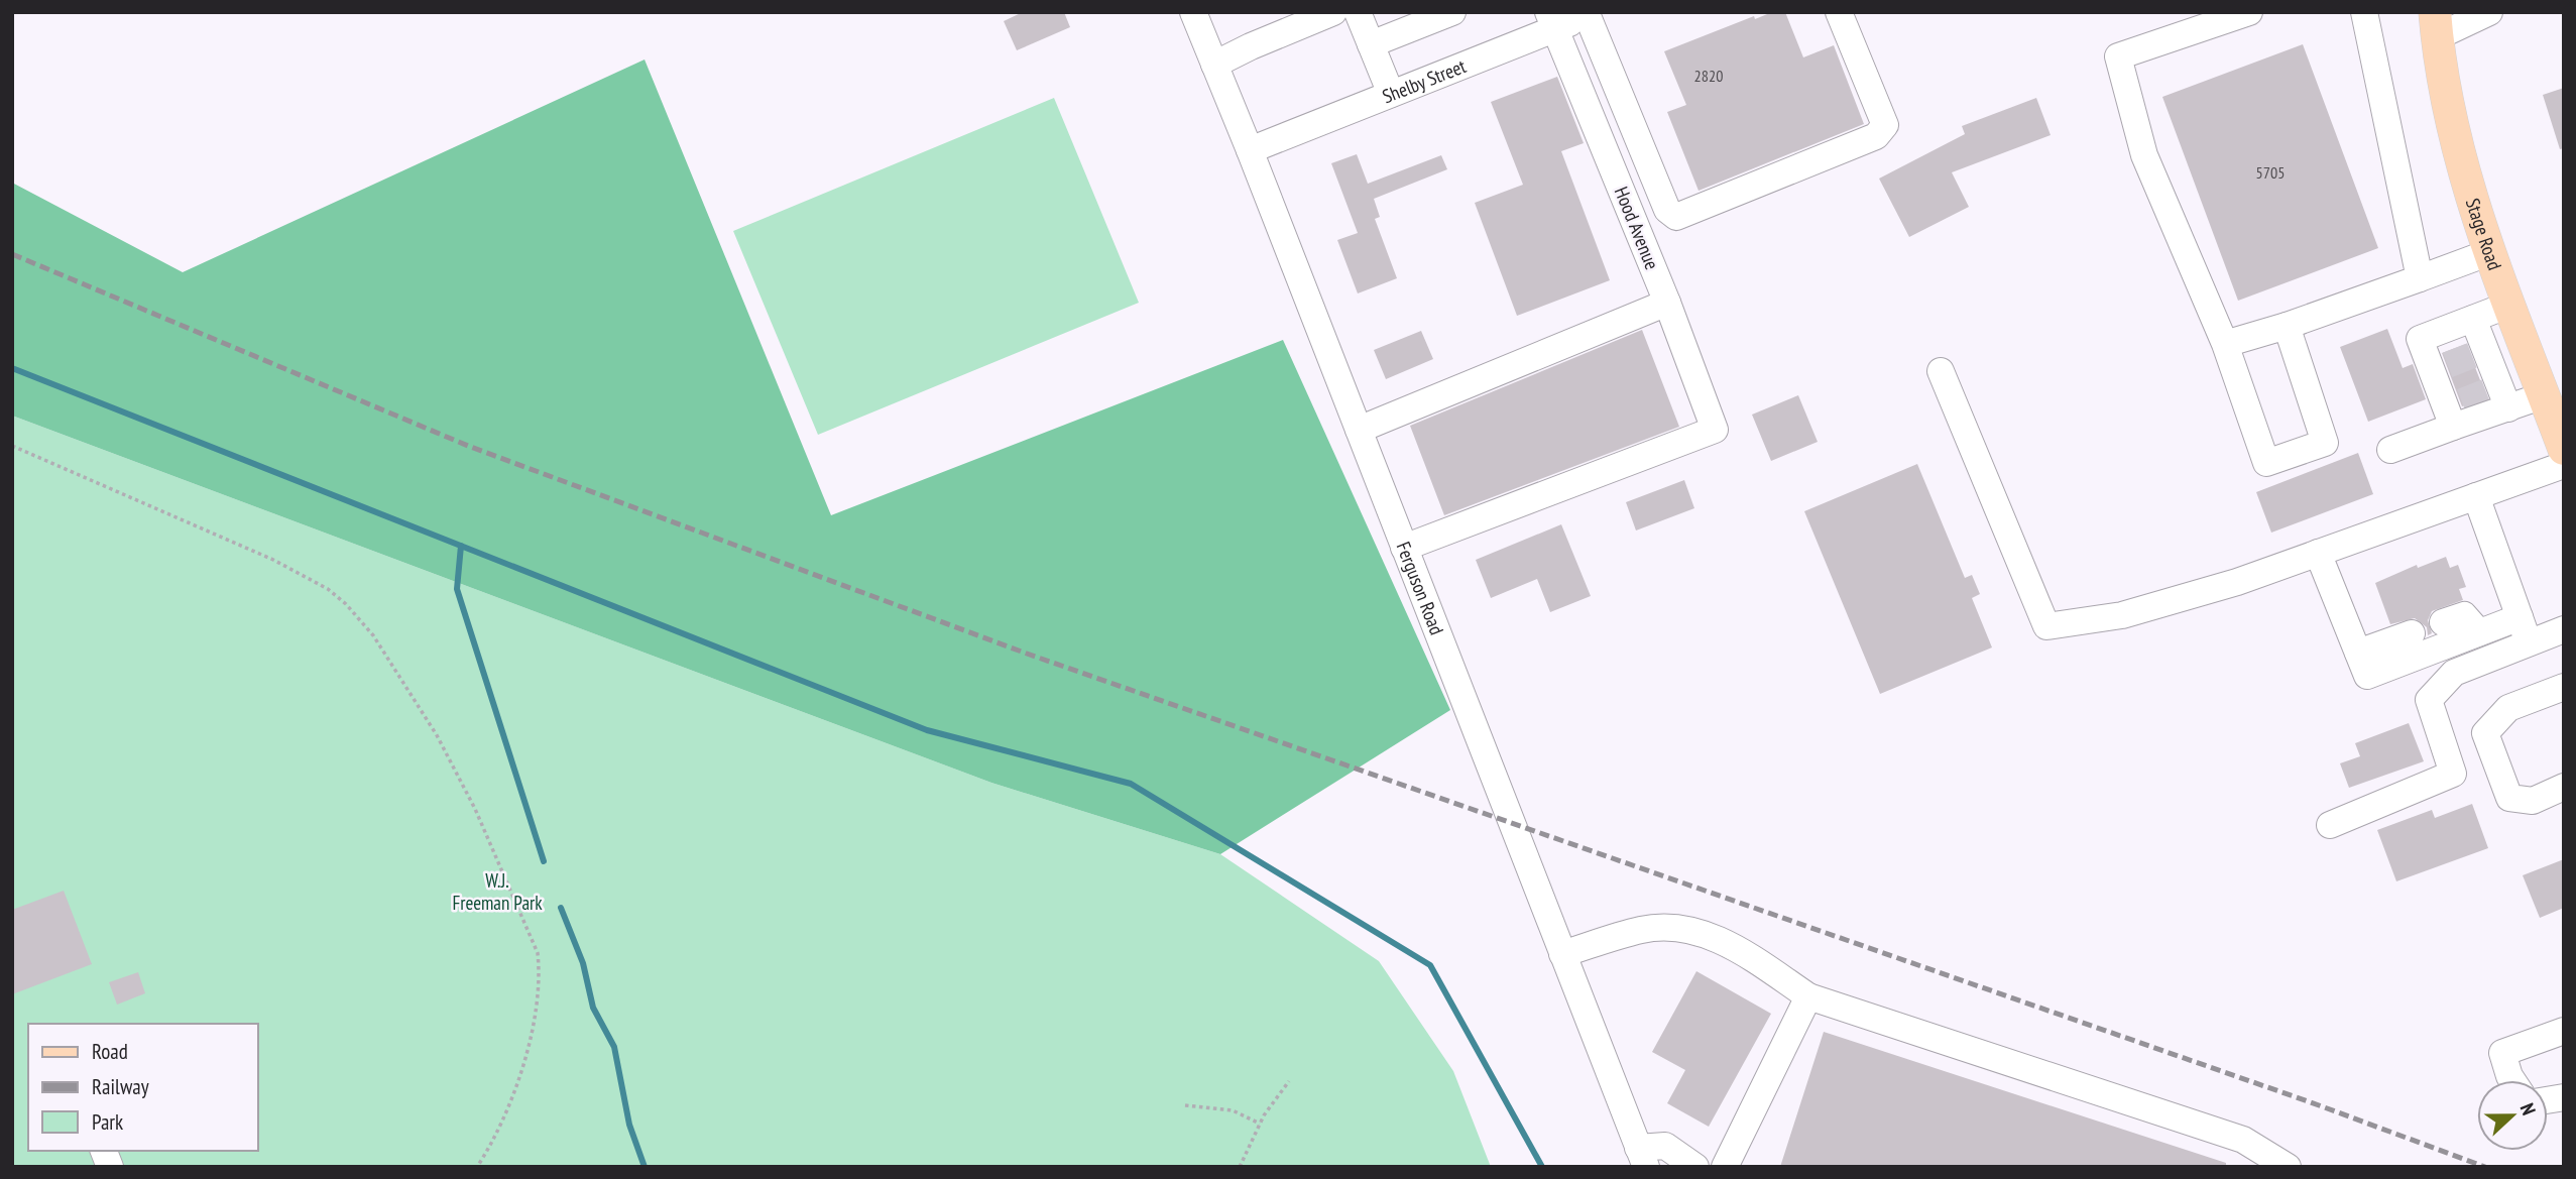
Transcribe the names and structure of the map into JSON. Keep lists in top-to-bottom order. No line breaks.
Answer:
{"streets":{"main road":["Stage Road"],"street":["Shelby Street","Hood Avenue","Ferguson Road"]},"crossings":[["Shelby Street","Hood Avenue"],["Shelby Street","Ferguson Road"],["Hood Avenue","Ferguson Road"]],"parks":["W.J. Freeman Park"],"house_numbers":["2820","5705"],"legend":["Road","Railway","Park"],"north":"right"}
